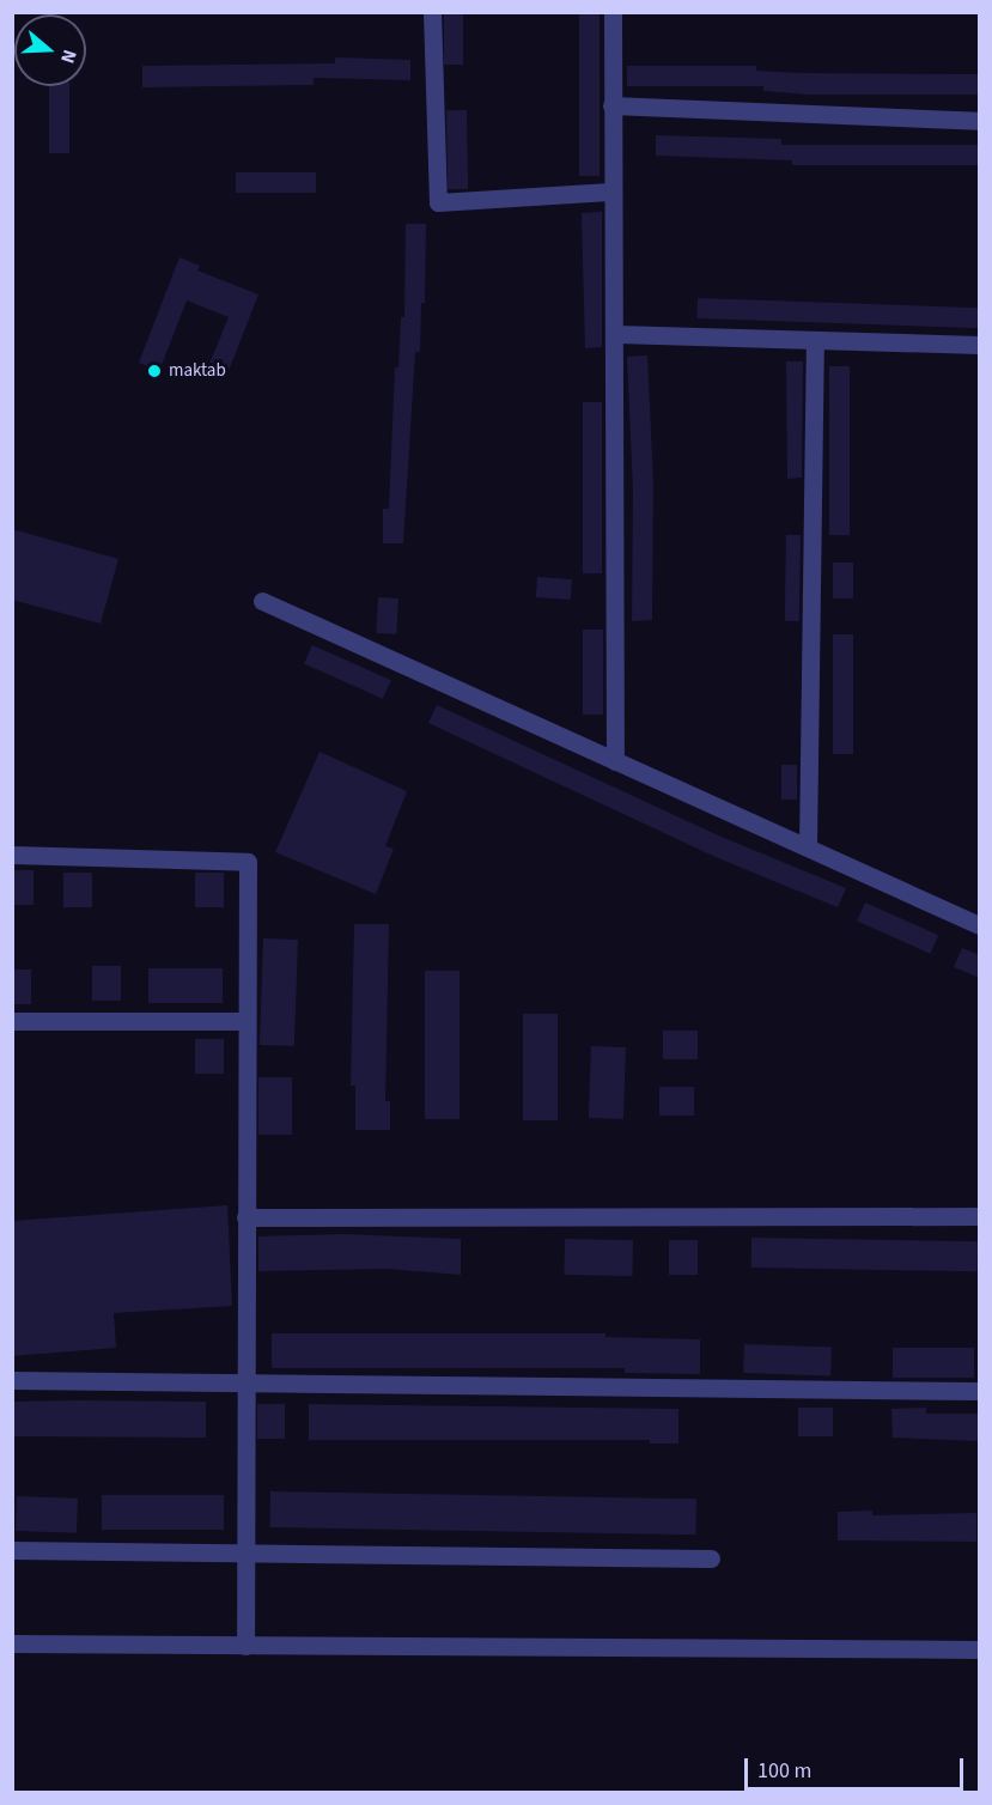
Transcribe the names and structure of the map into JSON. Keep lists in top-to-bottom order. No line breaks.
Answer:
{"places":["maktab"],"scale_bar":"100 m","north":"right"}
